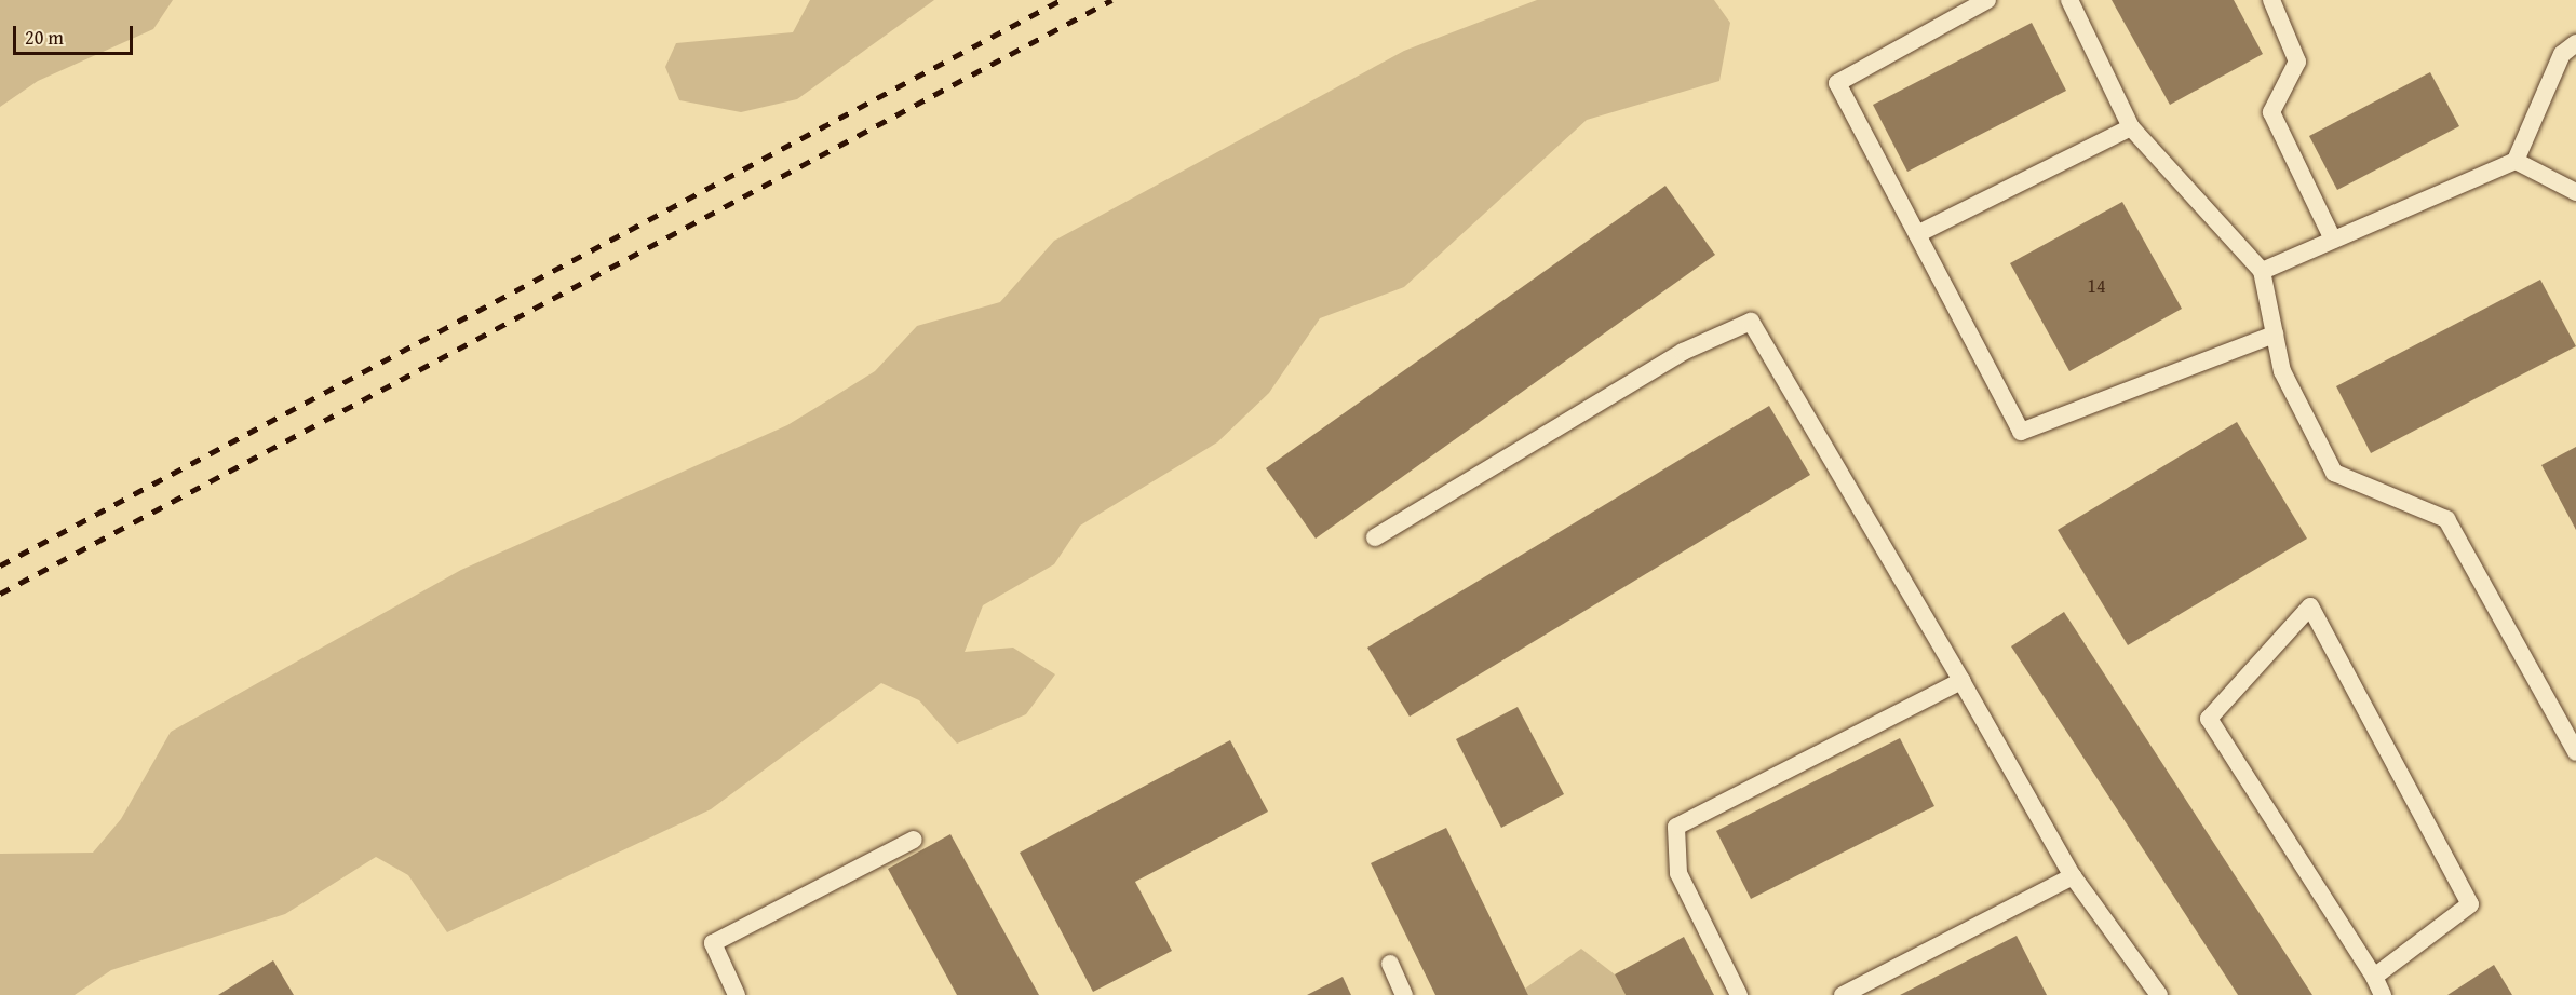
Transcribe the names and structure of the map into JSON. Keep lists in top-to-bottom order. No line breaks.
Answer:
{"house_numbers":["14"],"scale_bar":"20 m"}
